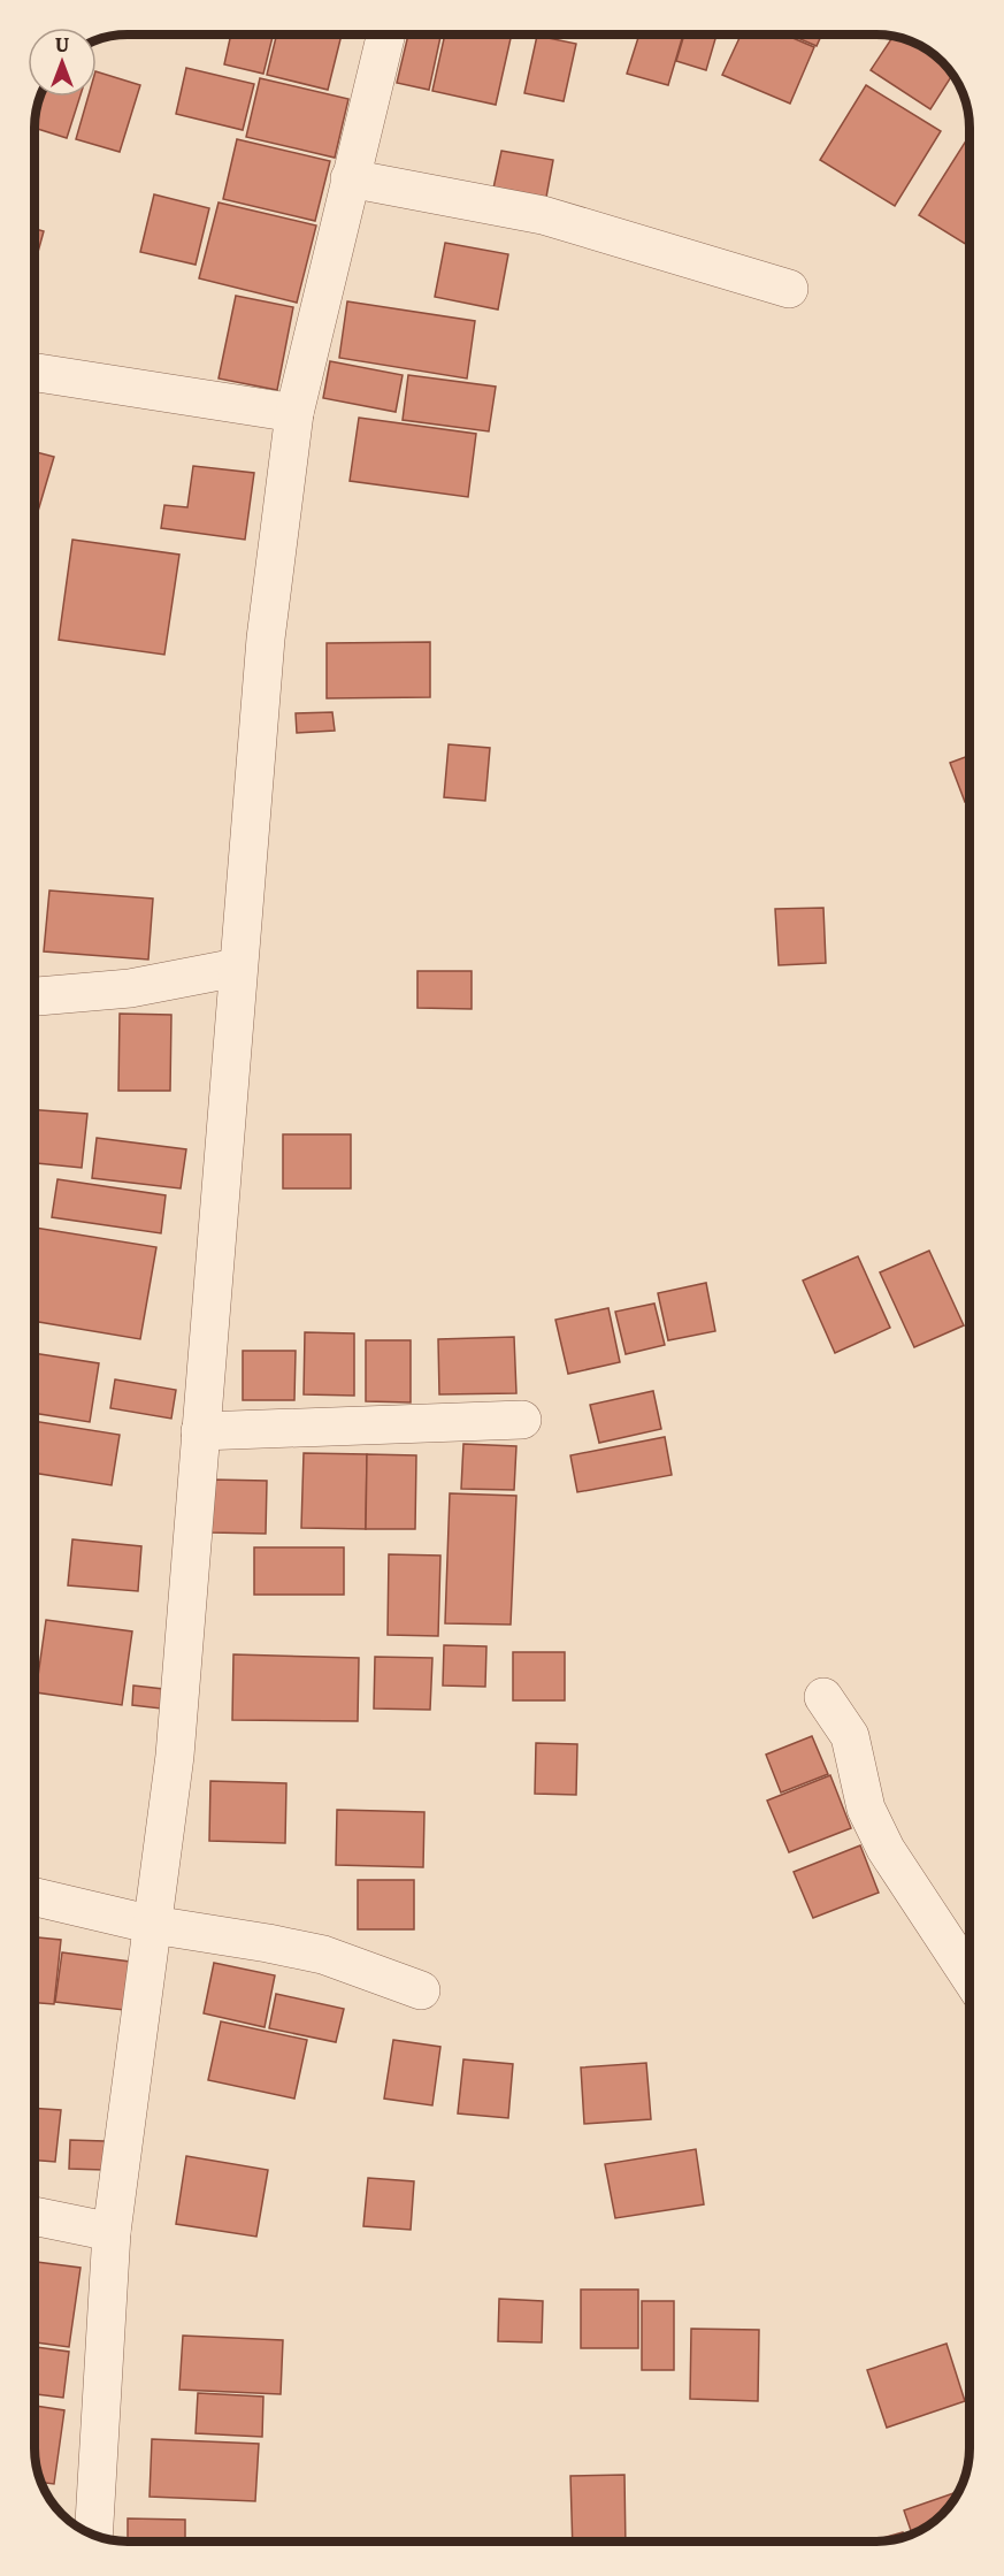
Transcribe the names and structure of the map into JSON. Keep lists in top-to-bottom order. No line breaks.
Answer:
{"north":"top"}
